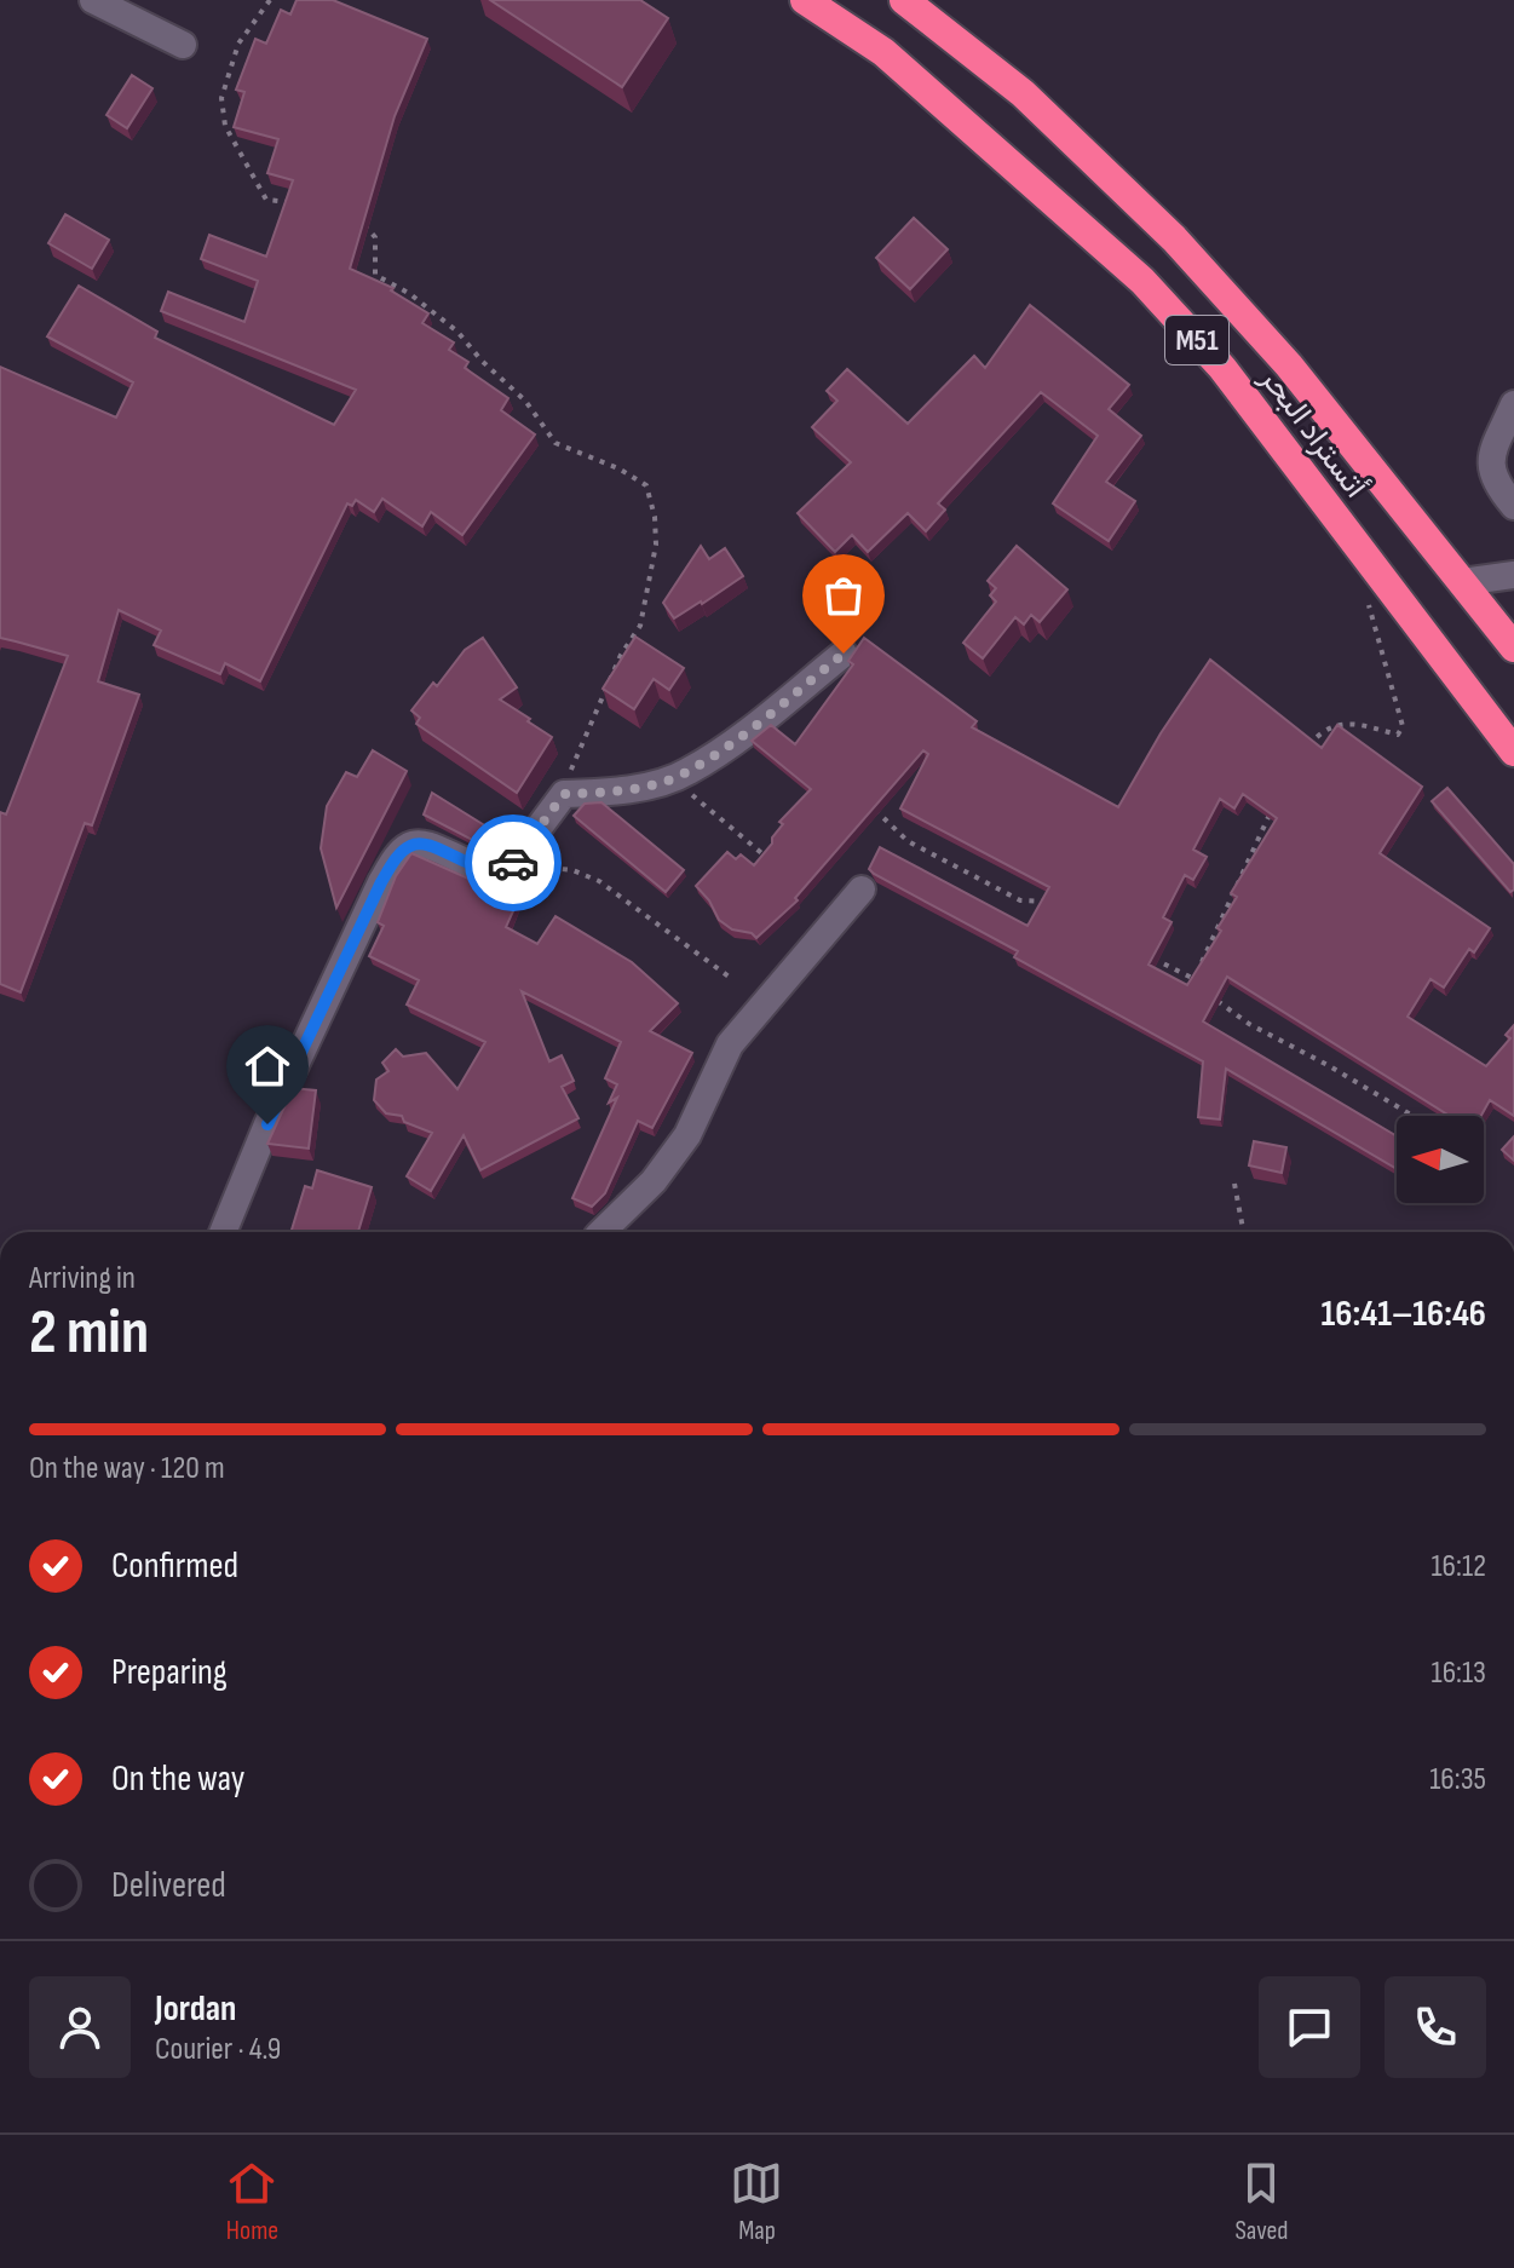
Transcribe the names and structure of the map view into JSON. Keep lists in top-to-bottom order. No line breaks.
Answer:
{"streets":{"highway":["M51","أتستراد البحر"]},"north":"left","page":{"heading":["2 min","Arriving in","16:41–16:46"],"panel":["Jordan","Courier · 4.9"],"bar":"On the way · 120 m","list":[["Confirmed","16:12"],["Preparing","16:13"],["On the way","16:35"],"Delivered"],"tabs":["Home","Map","Saved"]}}
